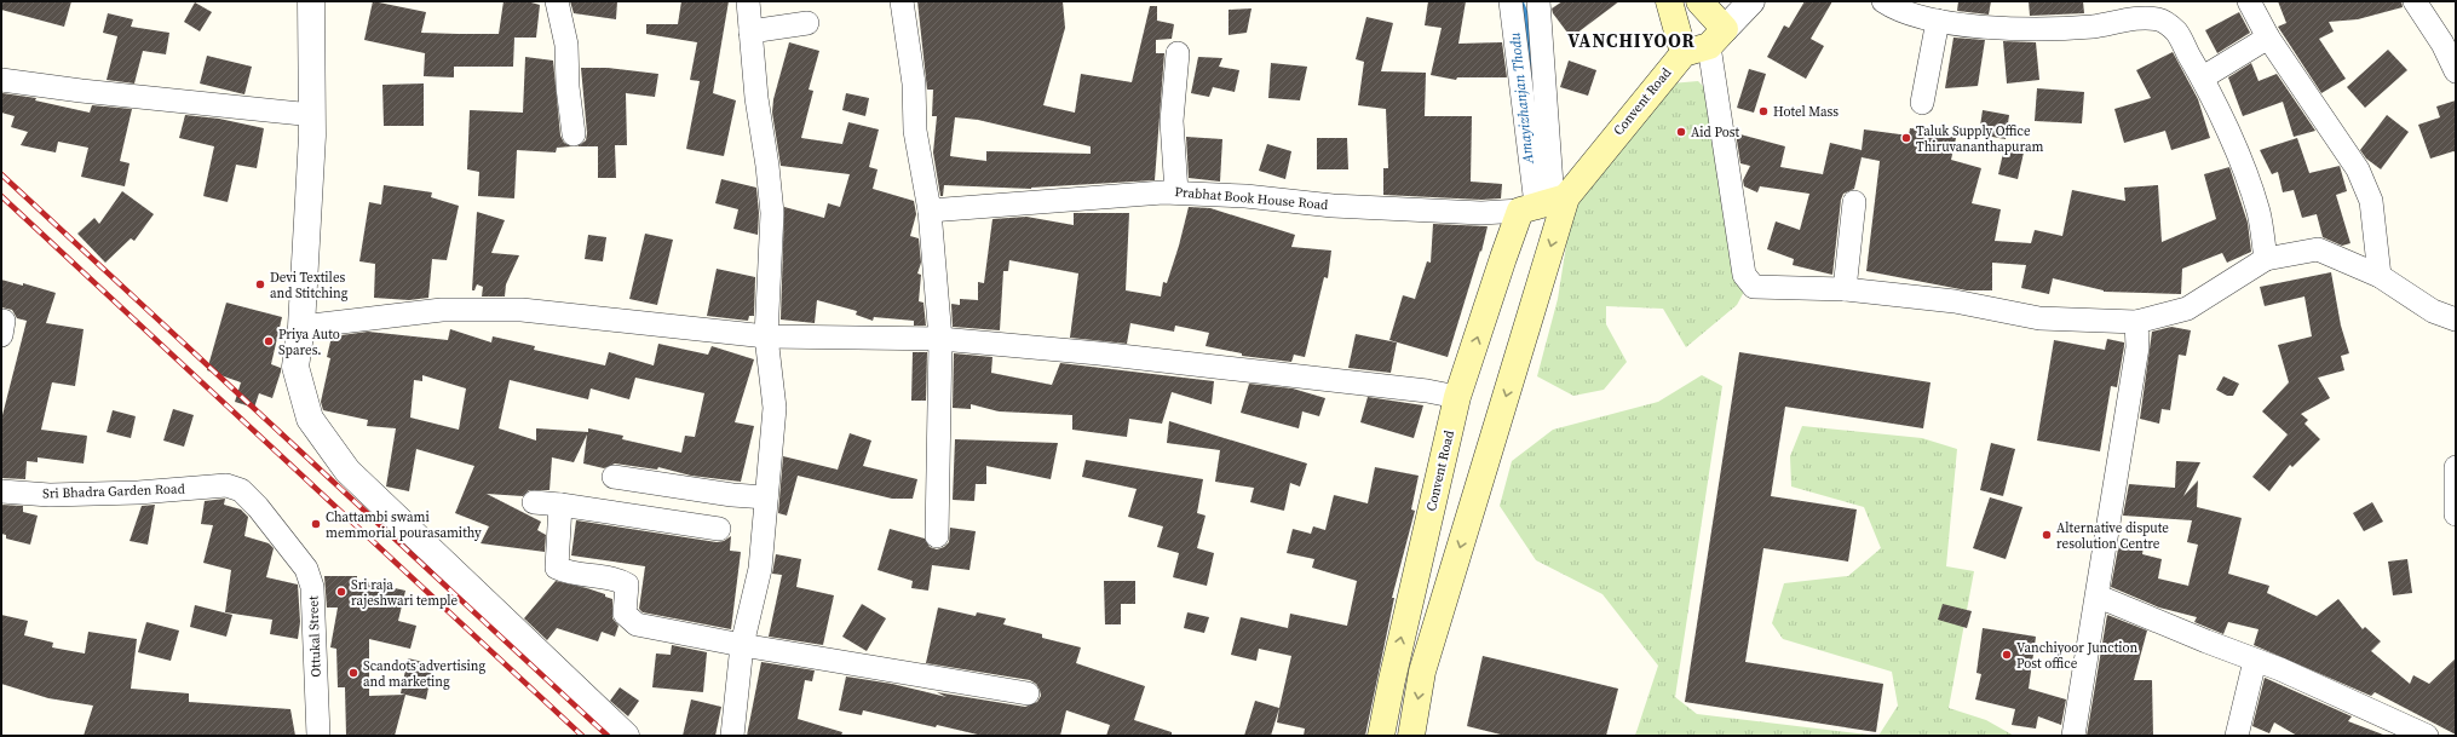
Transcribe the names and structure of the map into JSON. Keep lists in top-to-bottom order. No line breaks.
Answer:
{"streets":{"main road":["Convent Road"],"street":["Prabhat Book House Road","Sri Bhadra Garden Road","Ottukal Street"]},"crossings":[["Convent Road","Prabhat Book House Road"],["Sri Bhadra Garden Road","Ottukal Street"]],"districts":["VANCHIYOOR"],"water":["Amayizhanjan Thodu"],"places":["Hotel Mass","Aid Post","Taluk Supply Office Thiruvananthapuram","Devi Textiles and Stitching","Priya Auto Spares.","Chattambi swami memmorial pourasamithy","Alternative dispute resolution Centre","Sri raja rajeshwari temple","Vanchiyoor Junction Post office","Scandots advertising and marketing"]}
